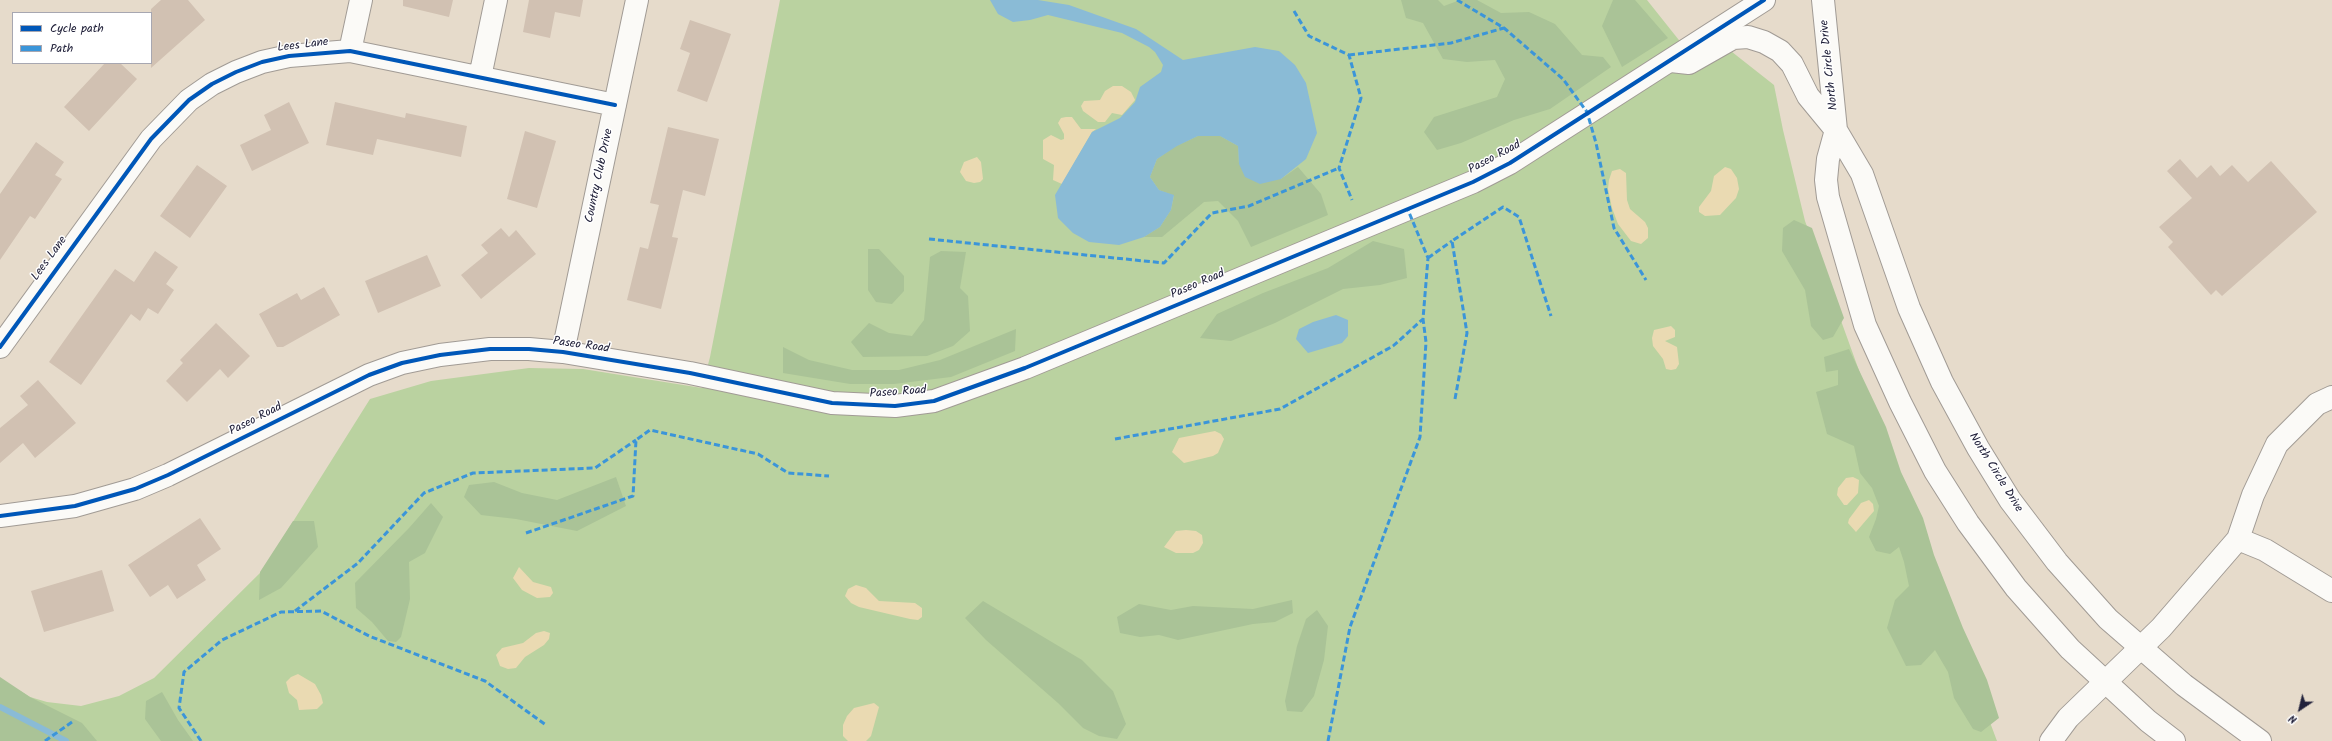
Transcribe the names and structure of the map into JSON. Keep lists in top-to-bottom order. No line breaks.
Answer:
{"streets":{"street":["Lees Lane","North Circle Drive","Paseo Road","Country Club Drive"]},"crossings":[["Lees Lane","Country Club Drive"],["Paseo Road","Country Club Drive"]],"legend":["Cycle path","Path"],"north":"bottom left"}
